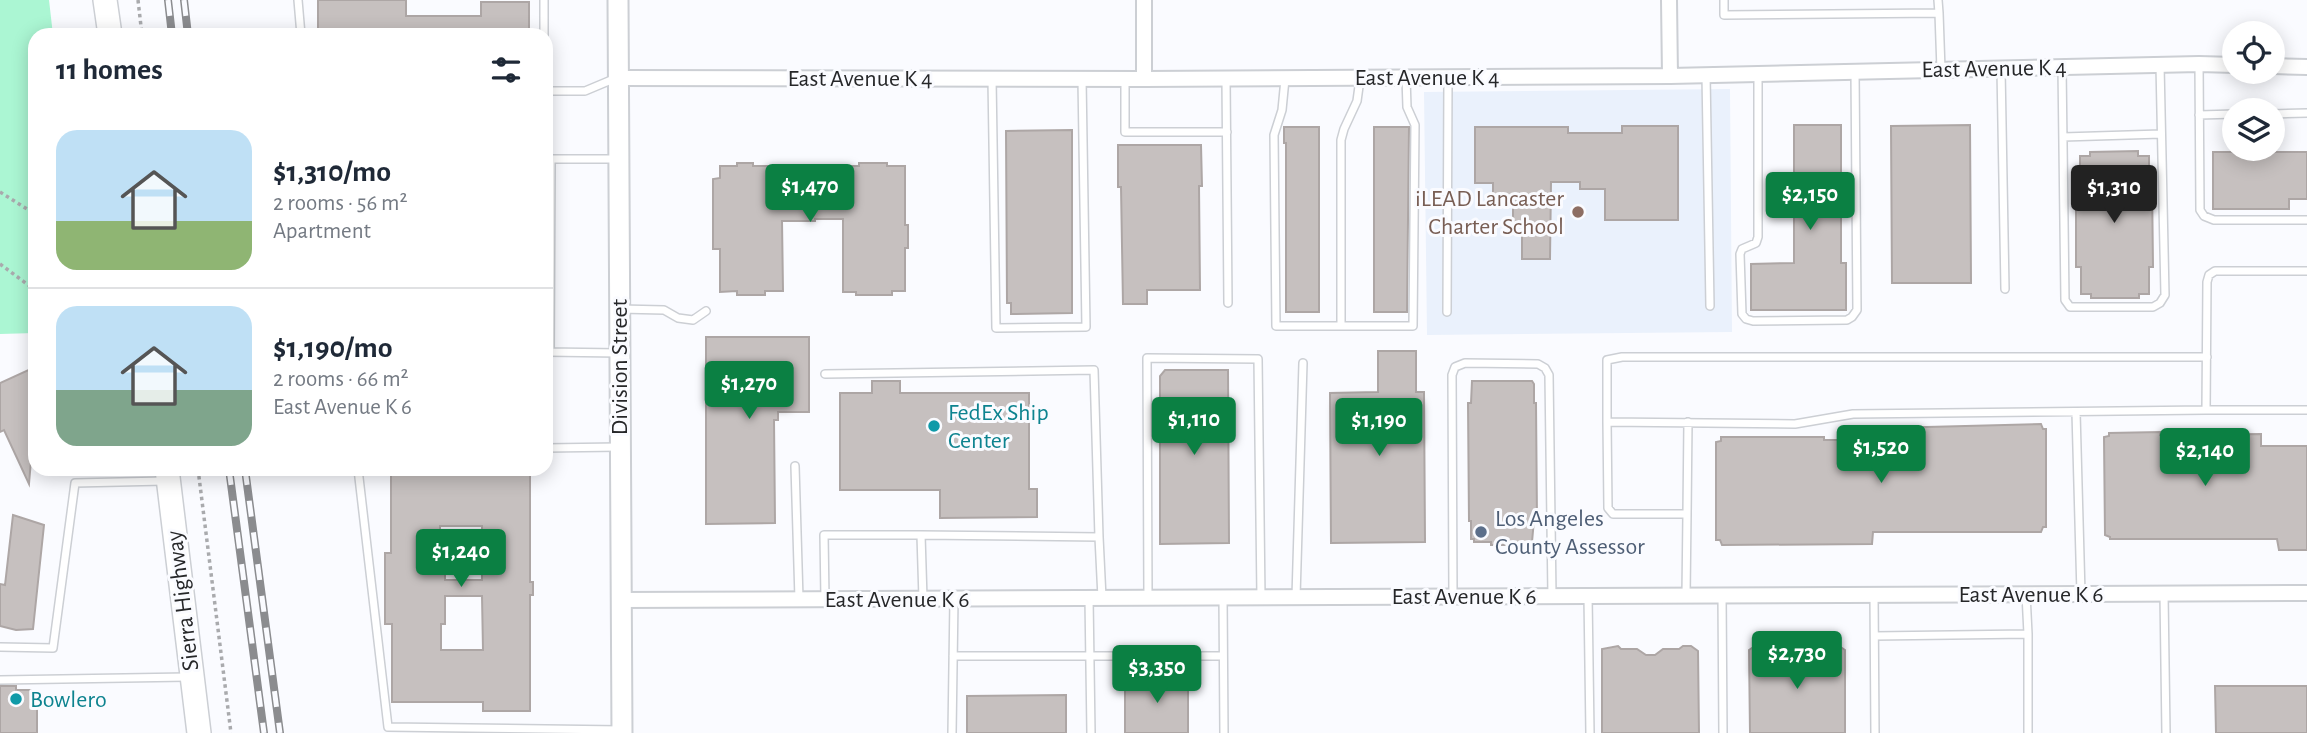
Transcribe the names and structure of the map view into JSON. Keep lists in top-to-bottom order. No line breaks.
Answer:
{"streets":{"main road":["Division Street","Sierra Highway"],"street":["East Avenue K 4","East Avenue K 6"]},"crossings":[["East Avenue K 4","Division Street"],["Division Street","East Avenue K 6"]],"places":["iLEAD Lancaster Charter School","FedEx Ship Center","Los Angeles County Assessor","Bowlero"],"page":{"heading":"11 homes","list":[{"name":"$1,310/mo","note":"2 rooms · 56 m² · Apartment"},{"name":"$1,190/mo","note":"2 rooms · 66 m² · East Avenue K 6"}],"price":["$1,470","$1,310","$2,150","$1,270","$1,110","$1,190","$1,520","$2,140","$1,240","$2,730","$3,350"]}}
